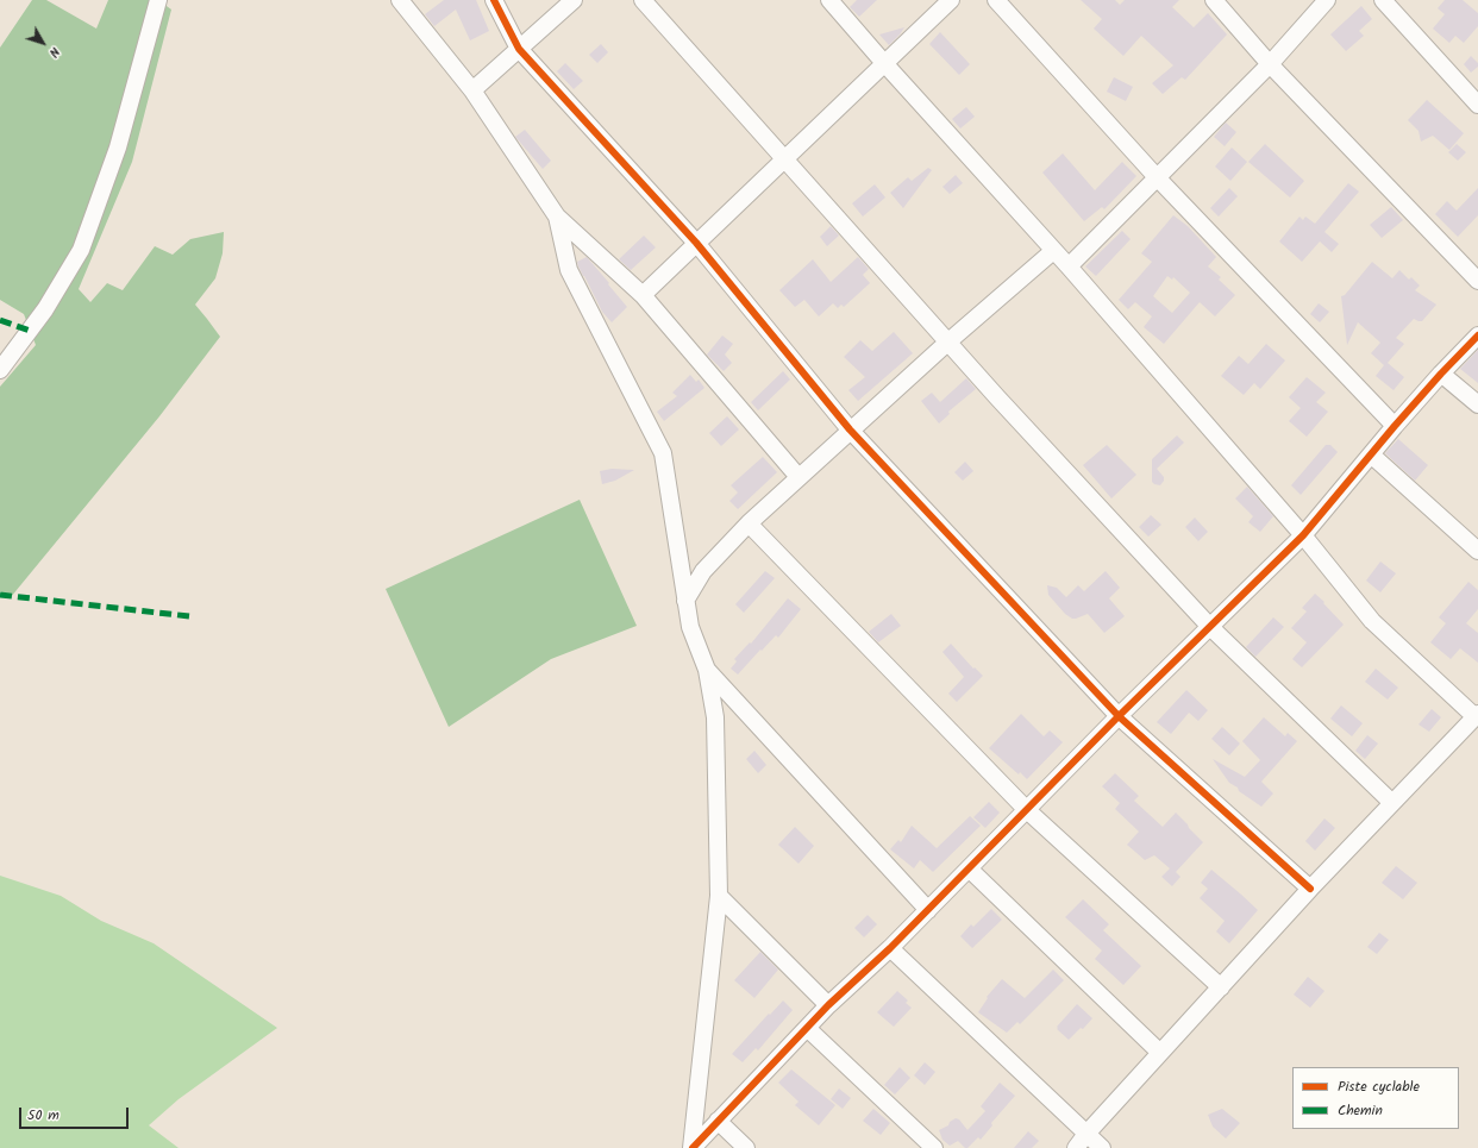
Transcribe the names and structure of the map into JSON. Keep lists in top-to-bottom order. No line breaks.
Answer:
{"legend":["Piste cyclable","Chemin"],"scale_bar":"50 m","north":"bottom right"}
